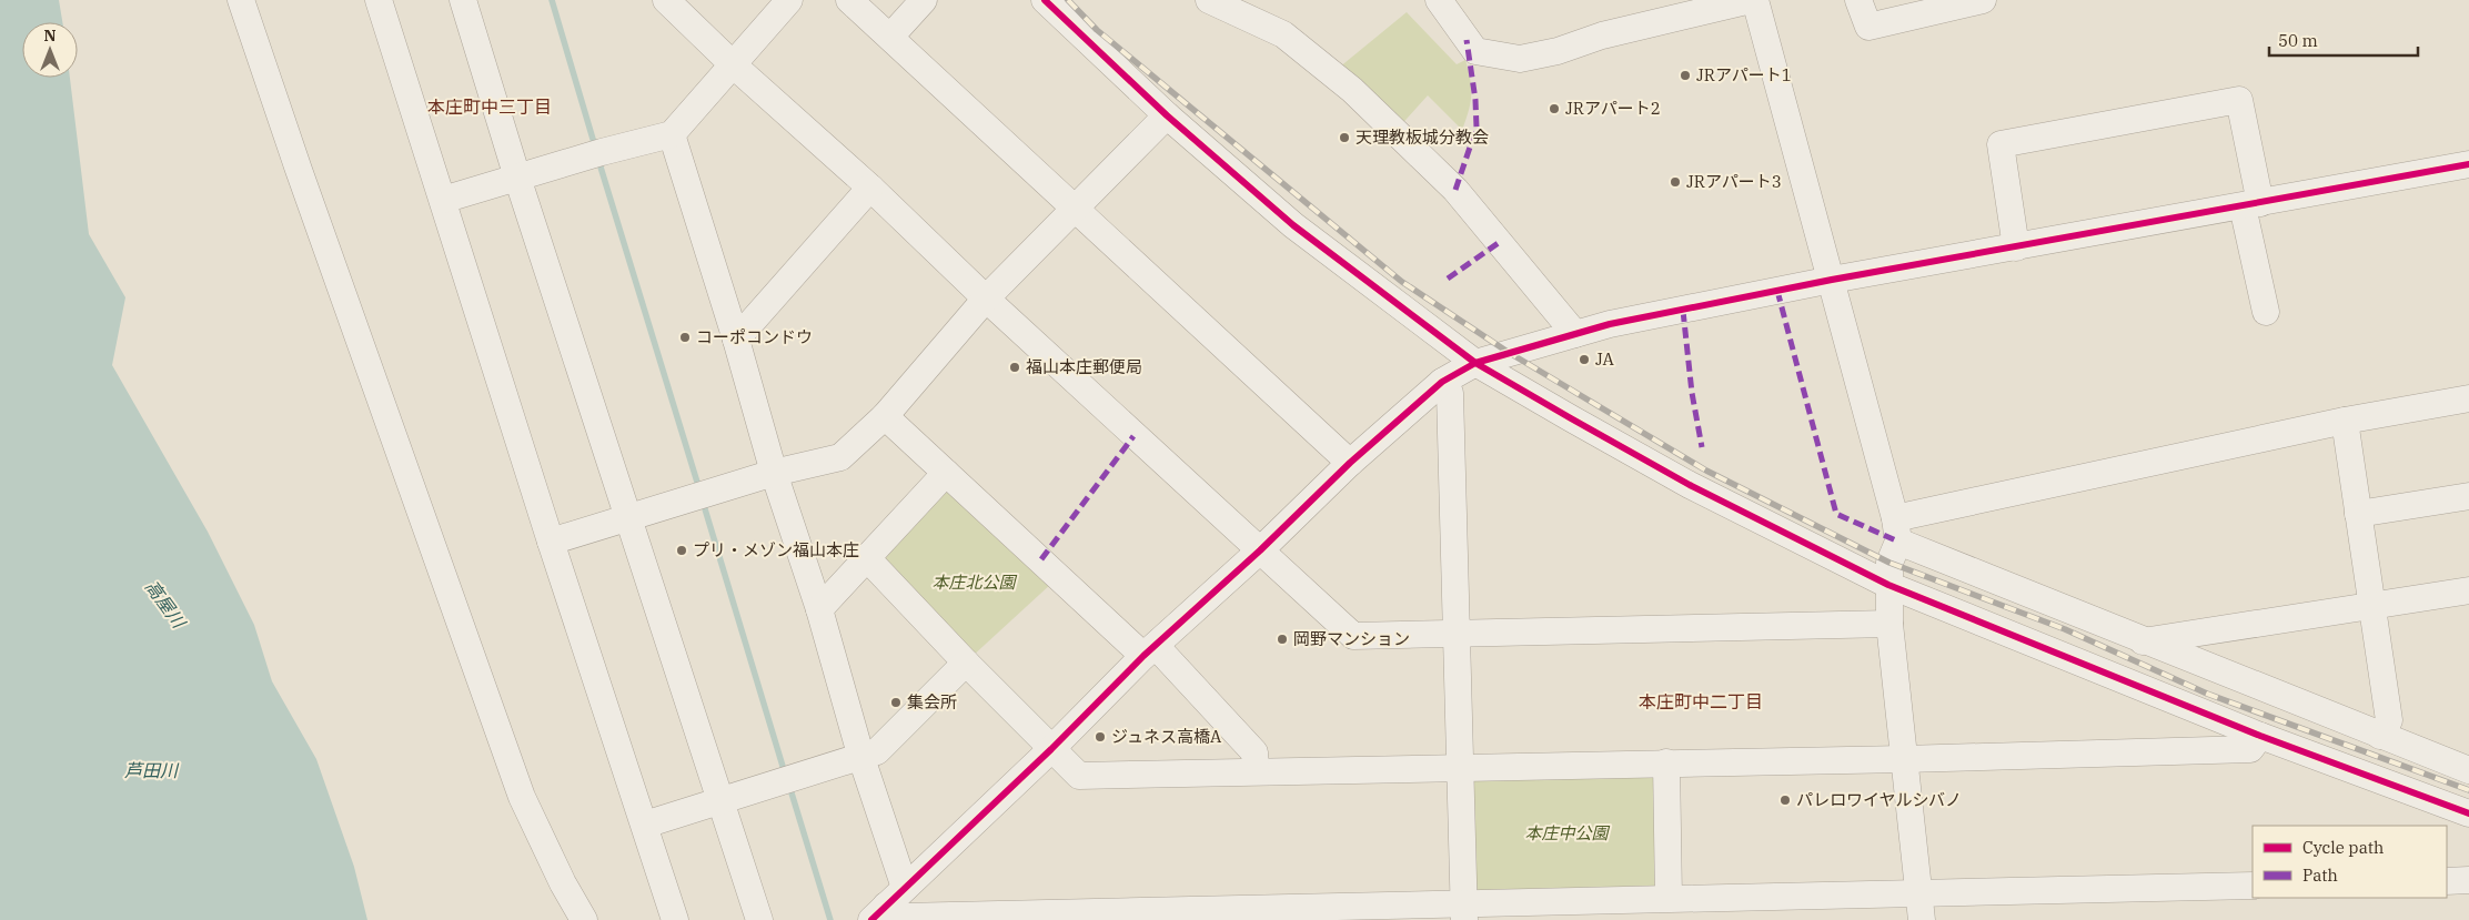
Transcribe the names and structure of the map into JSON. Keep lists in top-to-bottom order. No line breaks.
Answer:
{"districts":["本庄町中三丁目","本庄町中二丁目"],"water":["高屋川","芦田川"],"parks":["本庄北公園","本庄中公園"],"places":["JRアパート1","JRアパート2","天理教板城分教会","JRアパート3","コーポコンドウ","JA","福山本庄郵便局","プリ・メゾン福山本庄","岡野マンション","集会所","ジュネス高橋A","パレロワイヤルシバノ"],"legend":["Cycle path","Path"],"scale_bar":"50 m","north":"top"}
